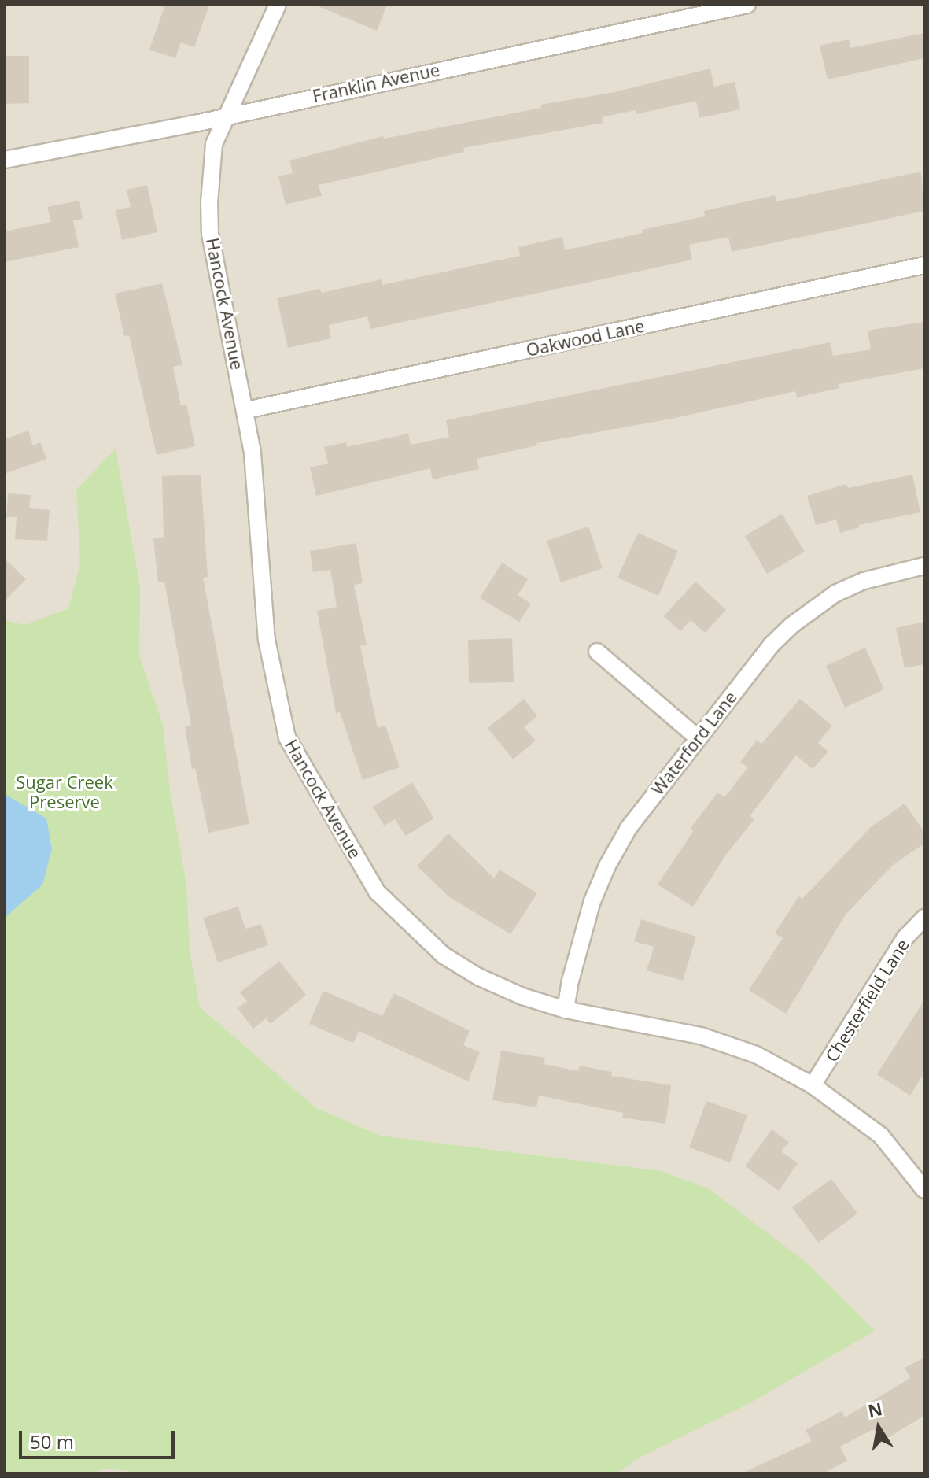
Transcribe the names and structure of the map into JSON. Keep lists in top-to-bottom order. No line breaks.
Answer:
{"streets":{"street":["Franklin Avenue","Hancock Avenue","Oakwood Lane","Waterford Lane","Chesterfield Lane"]},"crossings":[["Franklin Avenue","Hancock Avenue"],["Hancock Avenue","Oakwood Lane"],["Hancock Avenue","Waterford Lane"],["Hancock Avenue","Chesterfield Lane"]],"parks":["Sugar Creek Preserve"],"scale_bar":"50 m","north":"top"}
